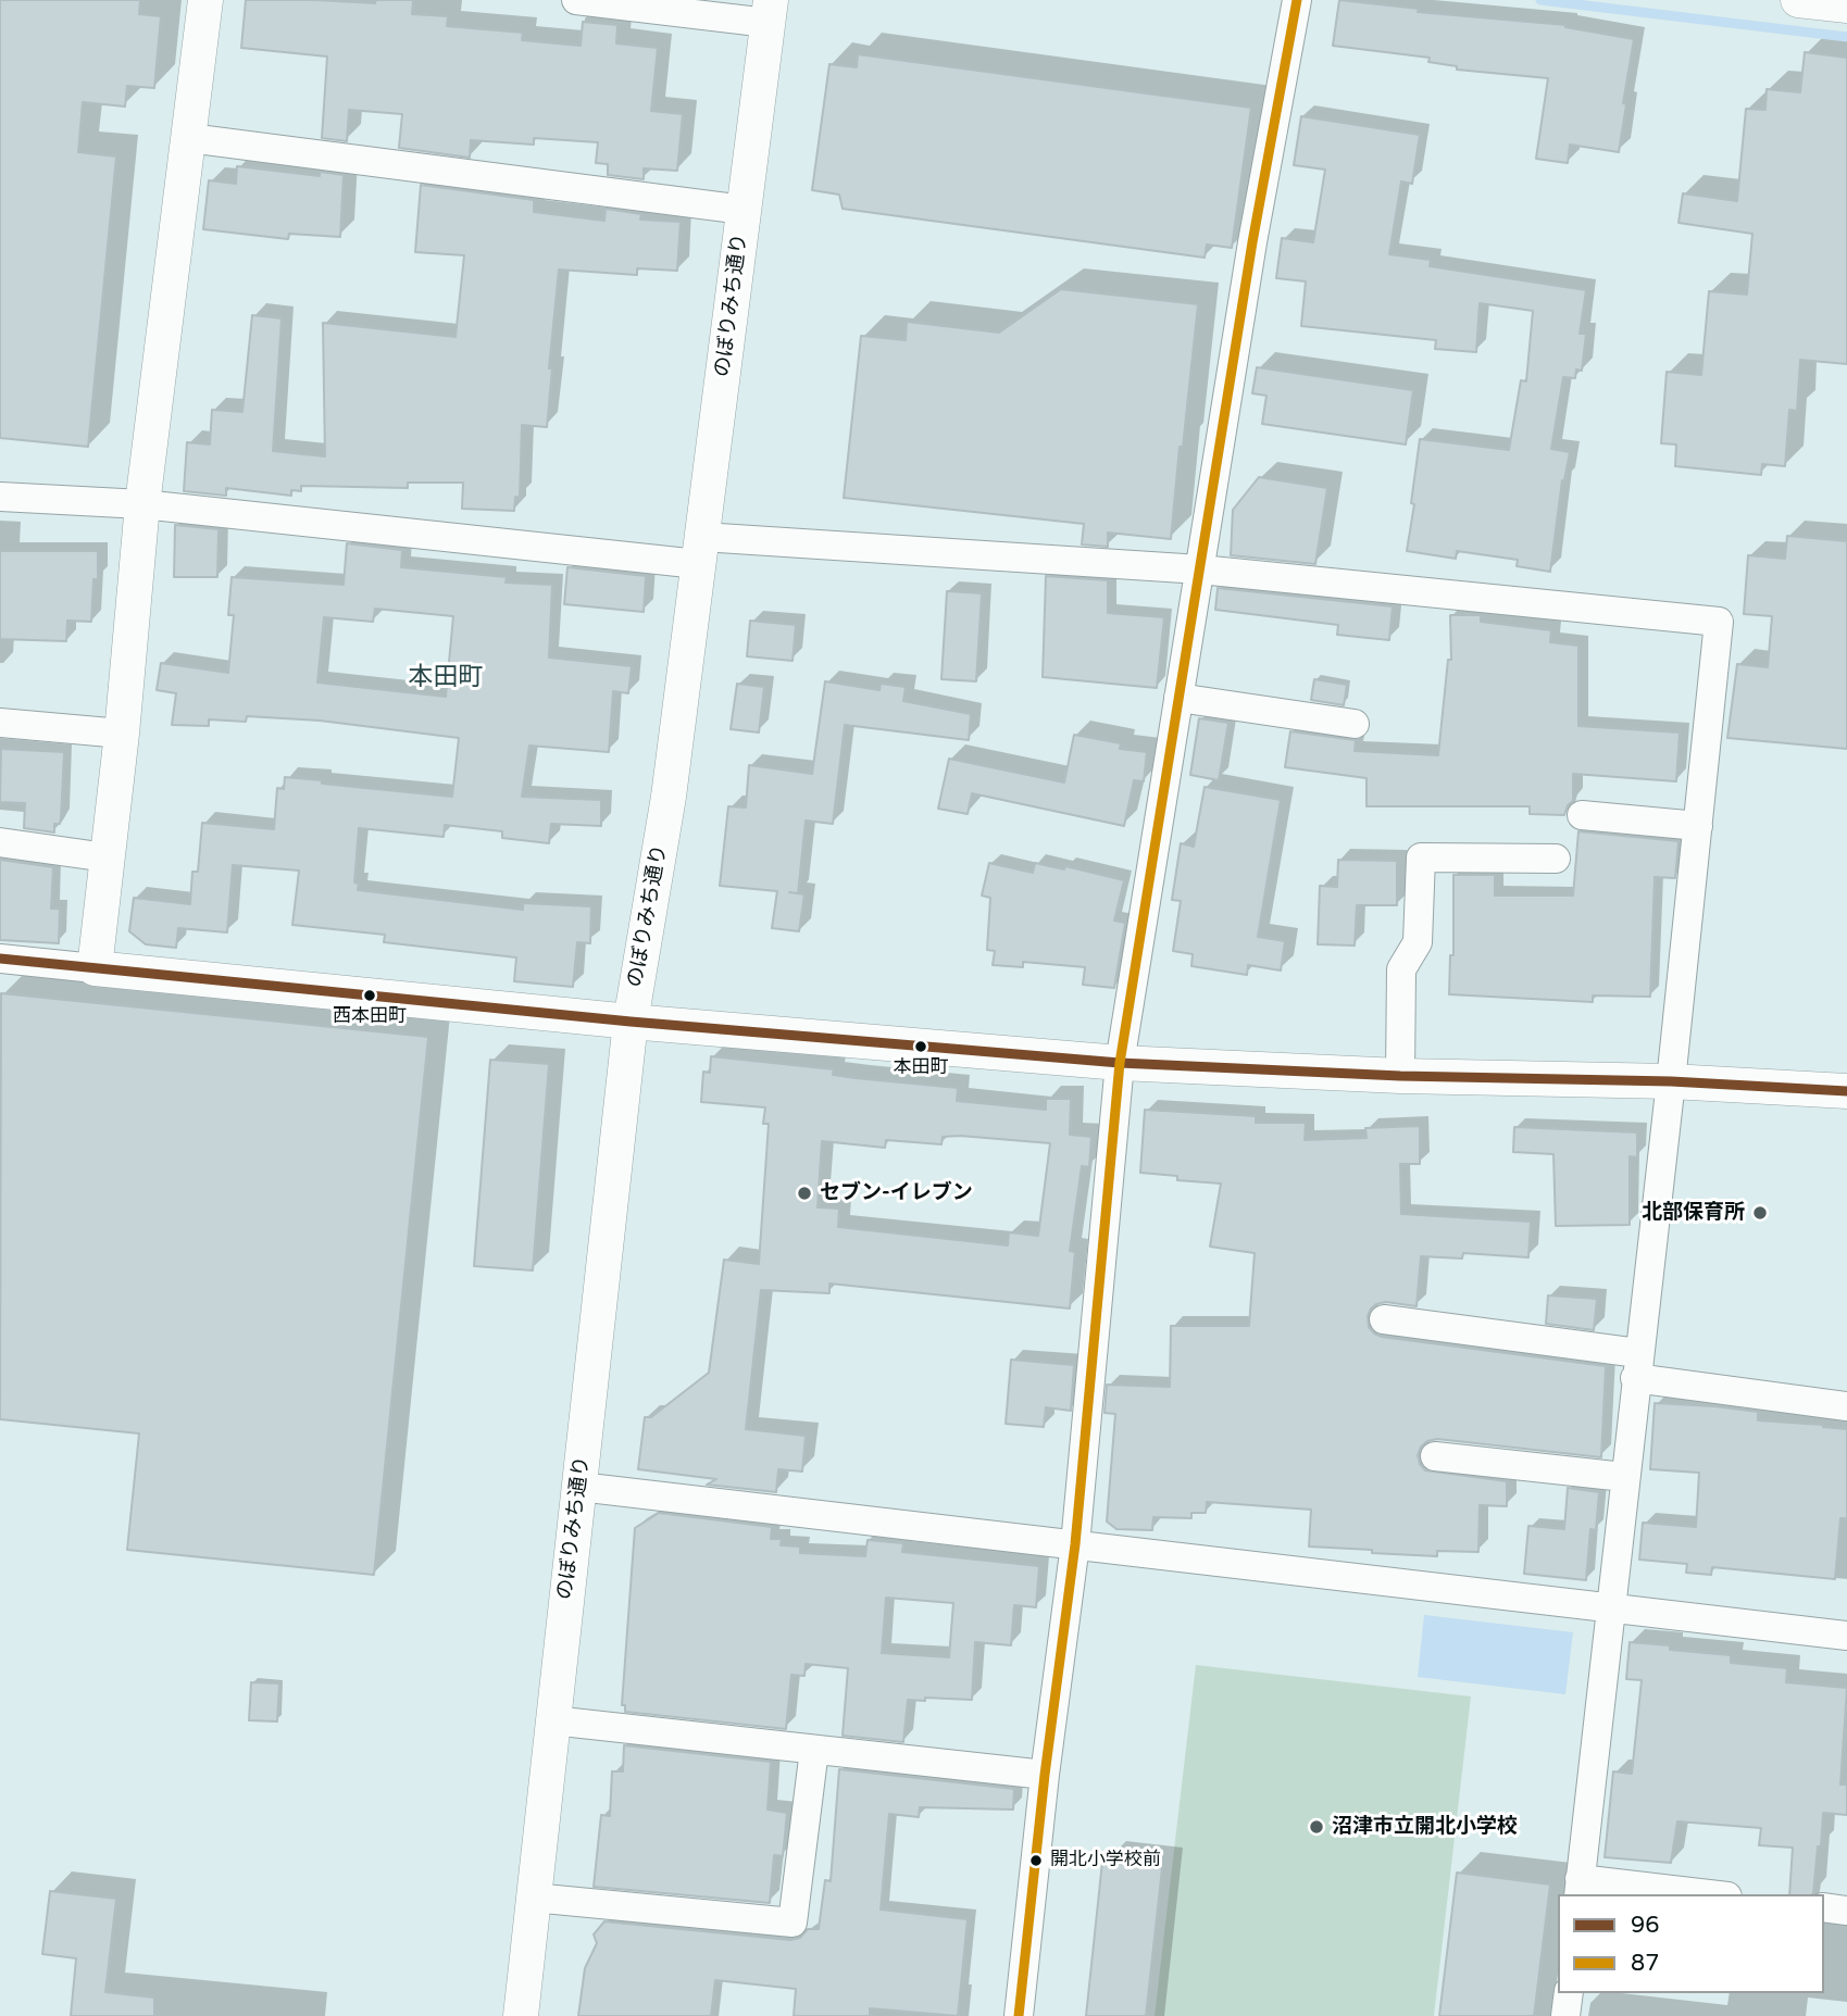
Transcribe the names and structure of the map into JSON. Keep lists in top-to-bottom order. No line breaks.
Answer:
{"streets":{"street":["のぼりみち通り"]},"districts":["本田町"],"places":["西本田町","本田町","セブン-イレブン","北部保育所","沼津市立開北小学校","開北小学校前"],"lines":["transit line 87","transit line 96"],"legend":["96","87"]}
